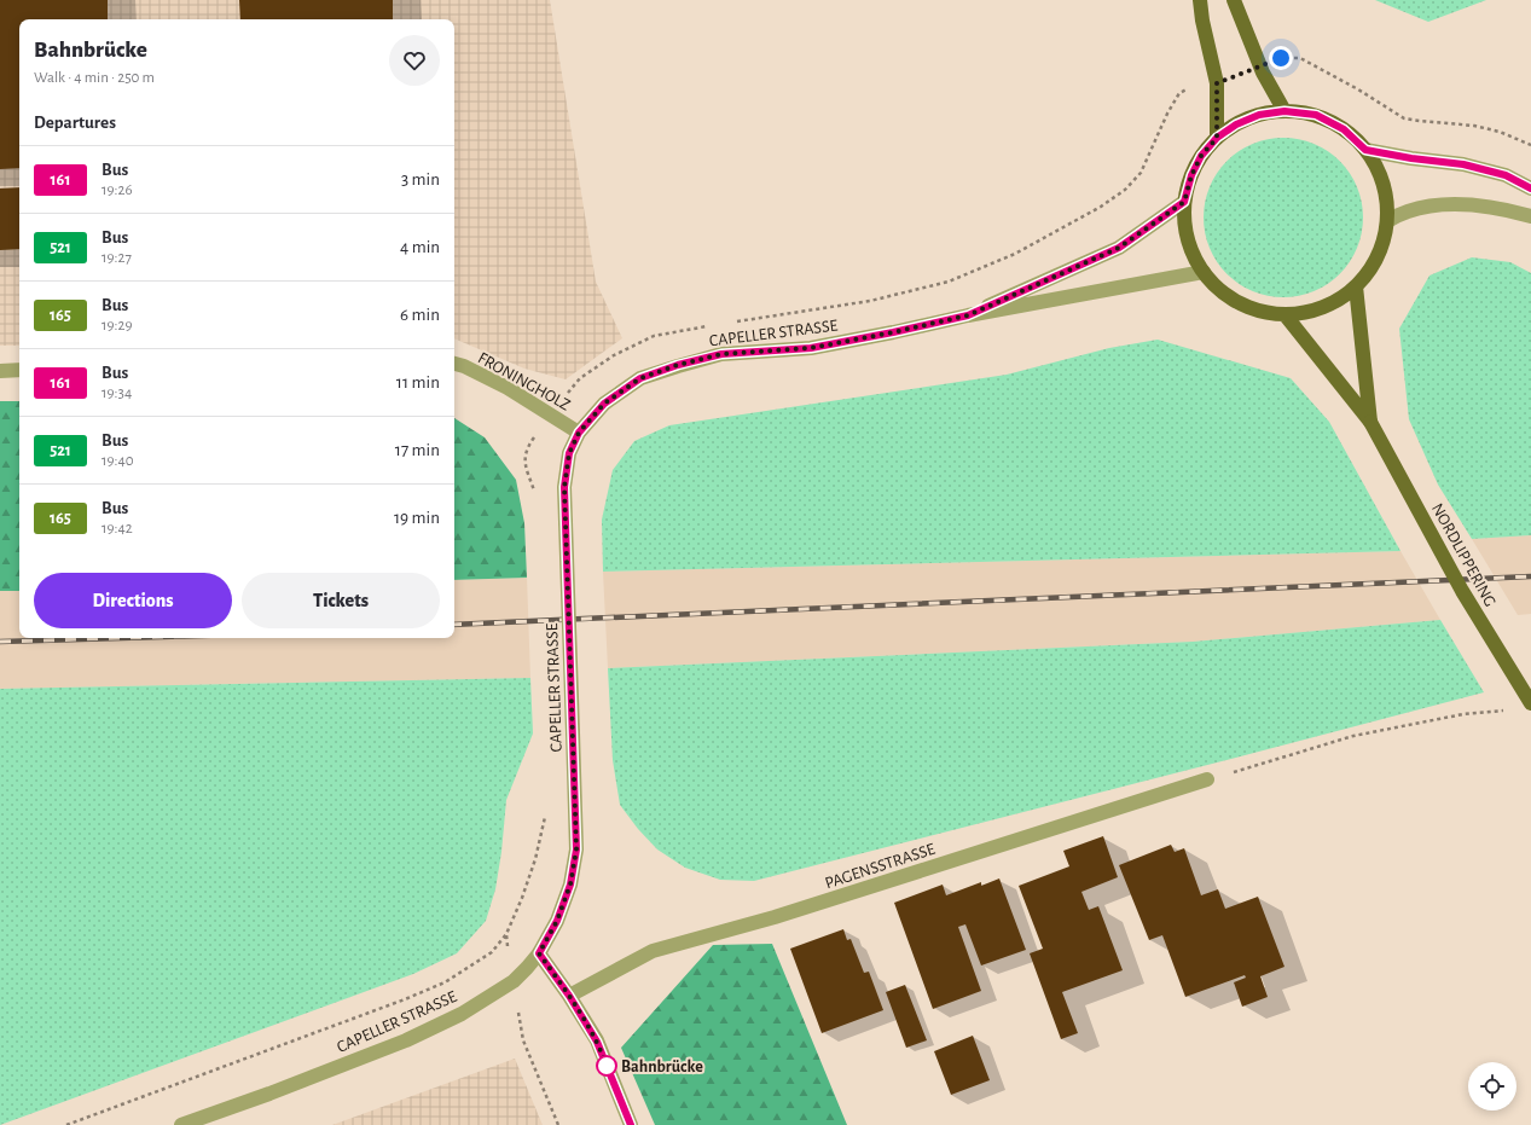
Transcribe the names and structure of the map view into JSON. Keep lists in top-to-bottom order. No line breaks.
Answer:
{"streets":{"main road":["NORDLIPPERING"],"street":["CAPELLER STRASSE","FRONINGHOLZ","PAGENSSTRASSE"]},"crossings":[["CAPELLER STRASSE","FRONINGHOLZ"]],"places":["Bahnbrücke"],"lines":["bus line 161"],"page":{"heading":[["Bahnbrücke","Walk · 4 min · 250 m"],"Departures"],"list":[{"mark":"161","name":"Bus","note":"19:26","value":"3 min"},{"mark":"521","name":"Bus","note":"19:27","value":"4 min"},{"mark":"165","name":"Bus","note":"19:29","value":"6 min"},{"mark":"161","name":"Bus","note":"19:34","value":"11 min"},{"mark":"521","name":"Bus","note":"19:40","value":"17 min"},{"mark":"165","name":"Bus","note":"19:42","value":"19 min"}],"buttons":["Directions","Tickets"]}}
